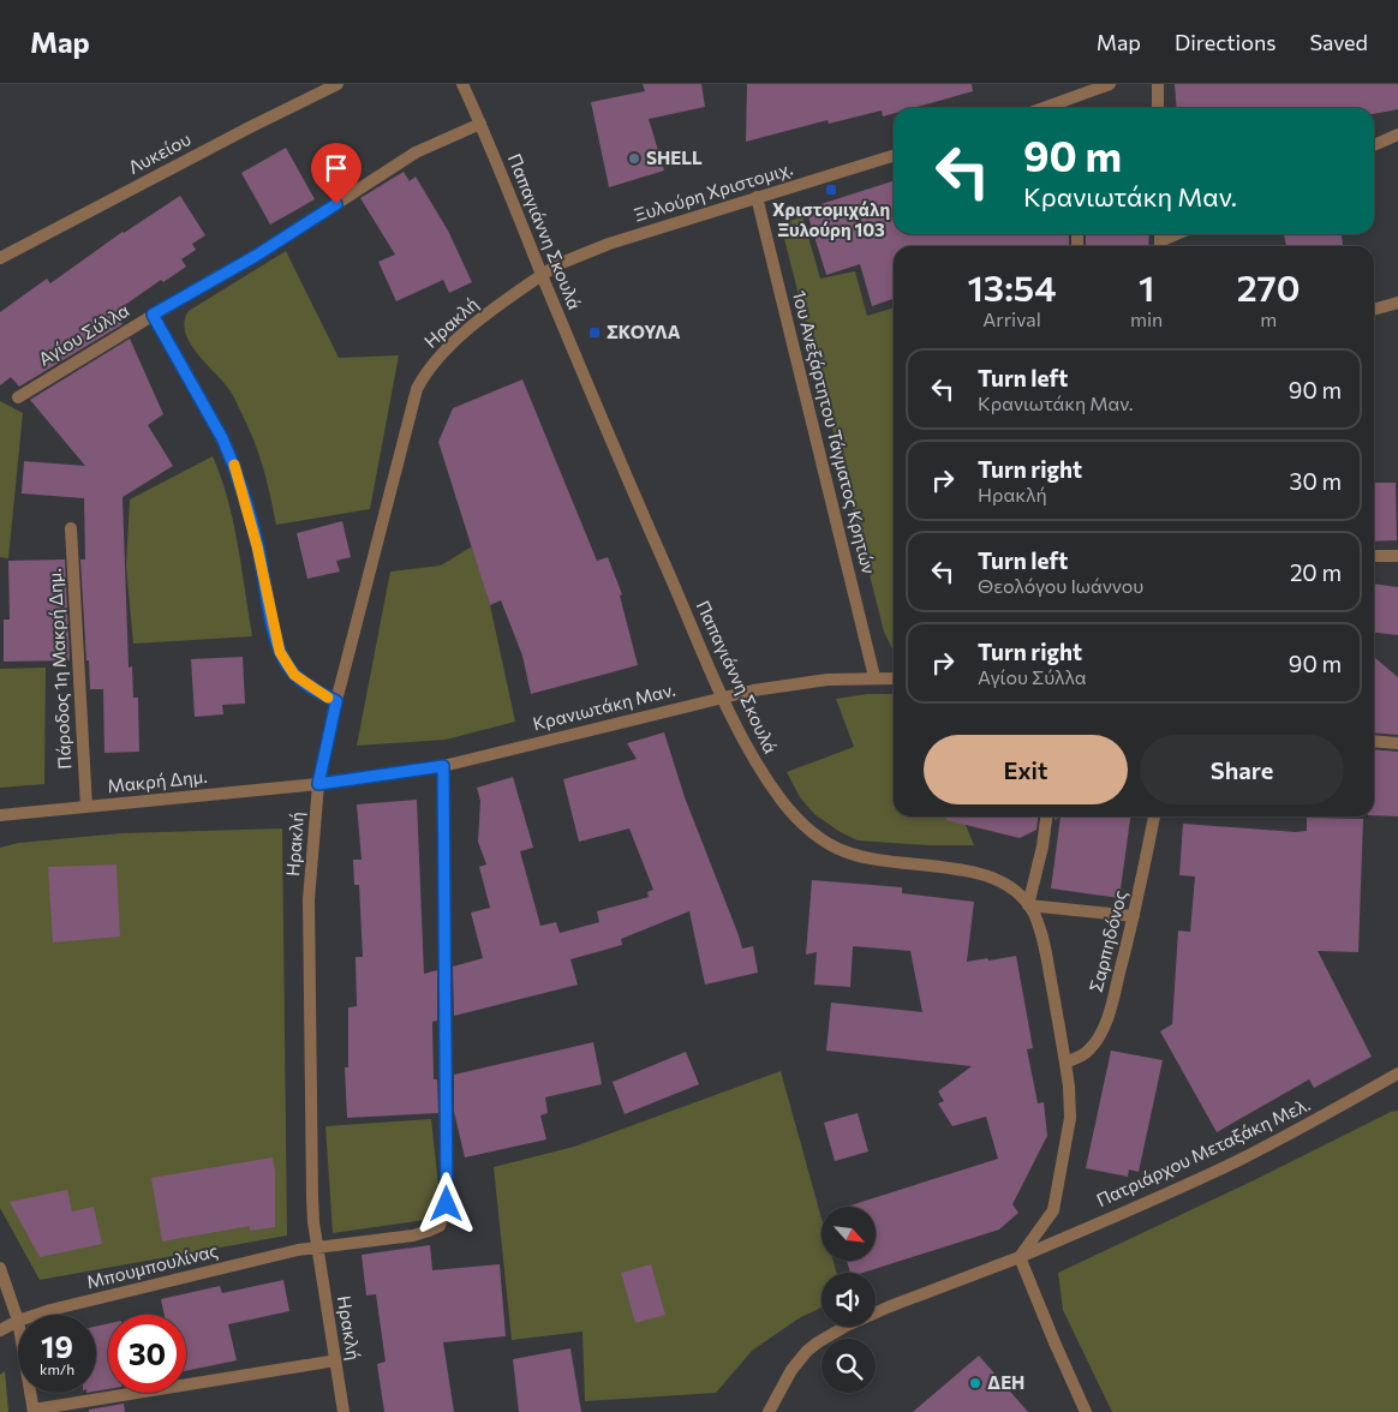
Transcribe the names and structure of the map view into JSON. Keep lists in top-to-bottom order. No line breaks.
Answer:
{"streets":{"street":["Λυκείου","Ξυλούρη Χριστομιχ.","Παπαγιάννη Σκουλά","Ηρακλή","Αγίου Σύλλα","1ου Ανεξάρτητου Τάγματος Κρητών","Πάροδος 1η Μακρή Δημ.","Κρανιωτάκη Μαν.","Μακρή Δημ.","Σαρπηδόνος","Πατριάρχου Μεταξάκη Μελ.","Μπουμπουλίνας"]},"crossings":[["Ξυλούρη Χριστομιχ.","Παπαγιάννη Σκουλά"],["Ξυλούρη Χριστομιχ.","Ηρακλή"],["Ξυλούρη Χριστομιχ.","1ου Ανεξάρτητου Τάγματος Κρητών"],["Παπαγιάννη Σκουλά","Ηρακλή"],["Παπαγιάννη Σκουλά","Αγίου Σύλλα"],["Παπαγιάννη Σκουλά","Κρανιωτάκη Μαν."],["Παπαγιάννη Σκουλά","Σαρπηδόνος"],["Παπαγιάννη Σκουλά","Πατριάρχου Μεταξάκη Μελ."],["Ηρακλή","Κρανιωτάκη Μαν."],["Ηρακλή","Μακρή Δημ."],["Ηρακλή","Μπουμπουλίνας"],["1ου Ανεξάρτητου Τάγματος Κρητών","Κρανιωτάκη Μαν."],["Πάροδος 1η Μακρή Δημ.","Μακρή Δημ."],["Κρανιωτάκη Μαν.","Μακρή Δημ."],["Κρανιωτάκη Μαν.","Μπουμπουλίνας"]],"places":{"other":["SHELL","ΔΕΗ"],"transit":["Χριστομιχάλη Ξυλούρη 103","ΣΚΟΥΛΑ"]},"north":"bottom right","page":{"header":"Map","nav":["Map","Directions","Saved"],"turn":["90 m","Κρανιωτάκη Μαν."],"eta":["13:54","Arrival","1","min","270","m"],"list":[{"name":"Turn left","note":"Κρανιωτάκη Μαν.","value":"90 m"},{"name":"Turn right","note":"Ηρακλή","value":"30 m"},{"name":"Turn left","note":"Θεολόγου Ιωάννου","value":"20 m"},{"name":"Turn right","note":"Αγίου Σύλλα","value":"90 m"}],"buttons":["Exit","Share"],"speed":"19 km/h","limit":"30"}}
